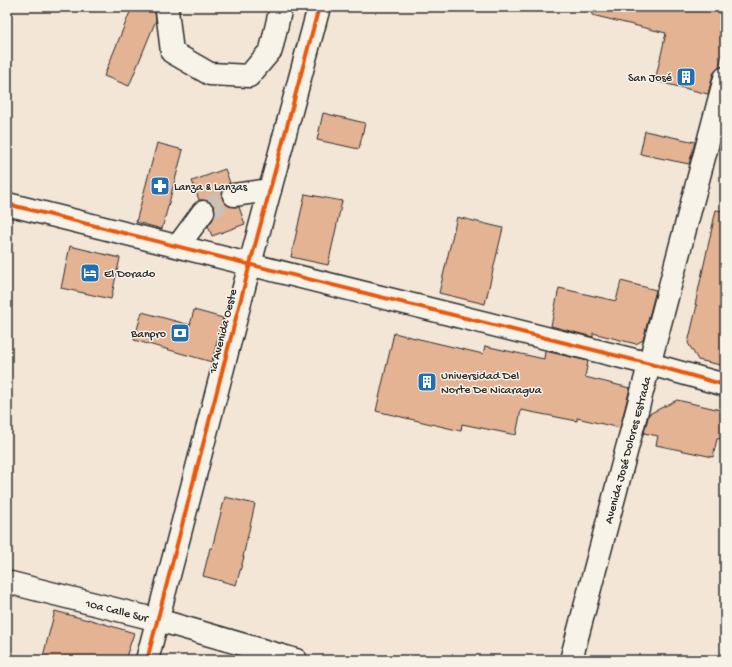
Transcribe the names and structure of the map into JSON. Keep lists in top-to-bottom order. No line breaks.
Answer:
{"streets":{"street":["1a Avenida Oeste","Avenida José Dolores Estrada","10a Calle Sur"]},"crossings":[["1a Avenida Oeste","10a Calle Sur"]],"places":{"building":["San José","Universidad Del Norte De Nicaragua"],"pharmacy":["Lanza & Lanzas"],"hotel":["El Dorado"],"bank":["Banpro"]}}
